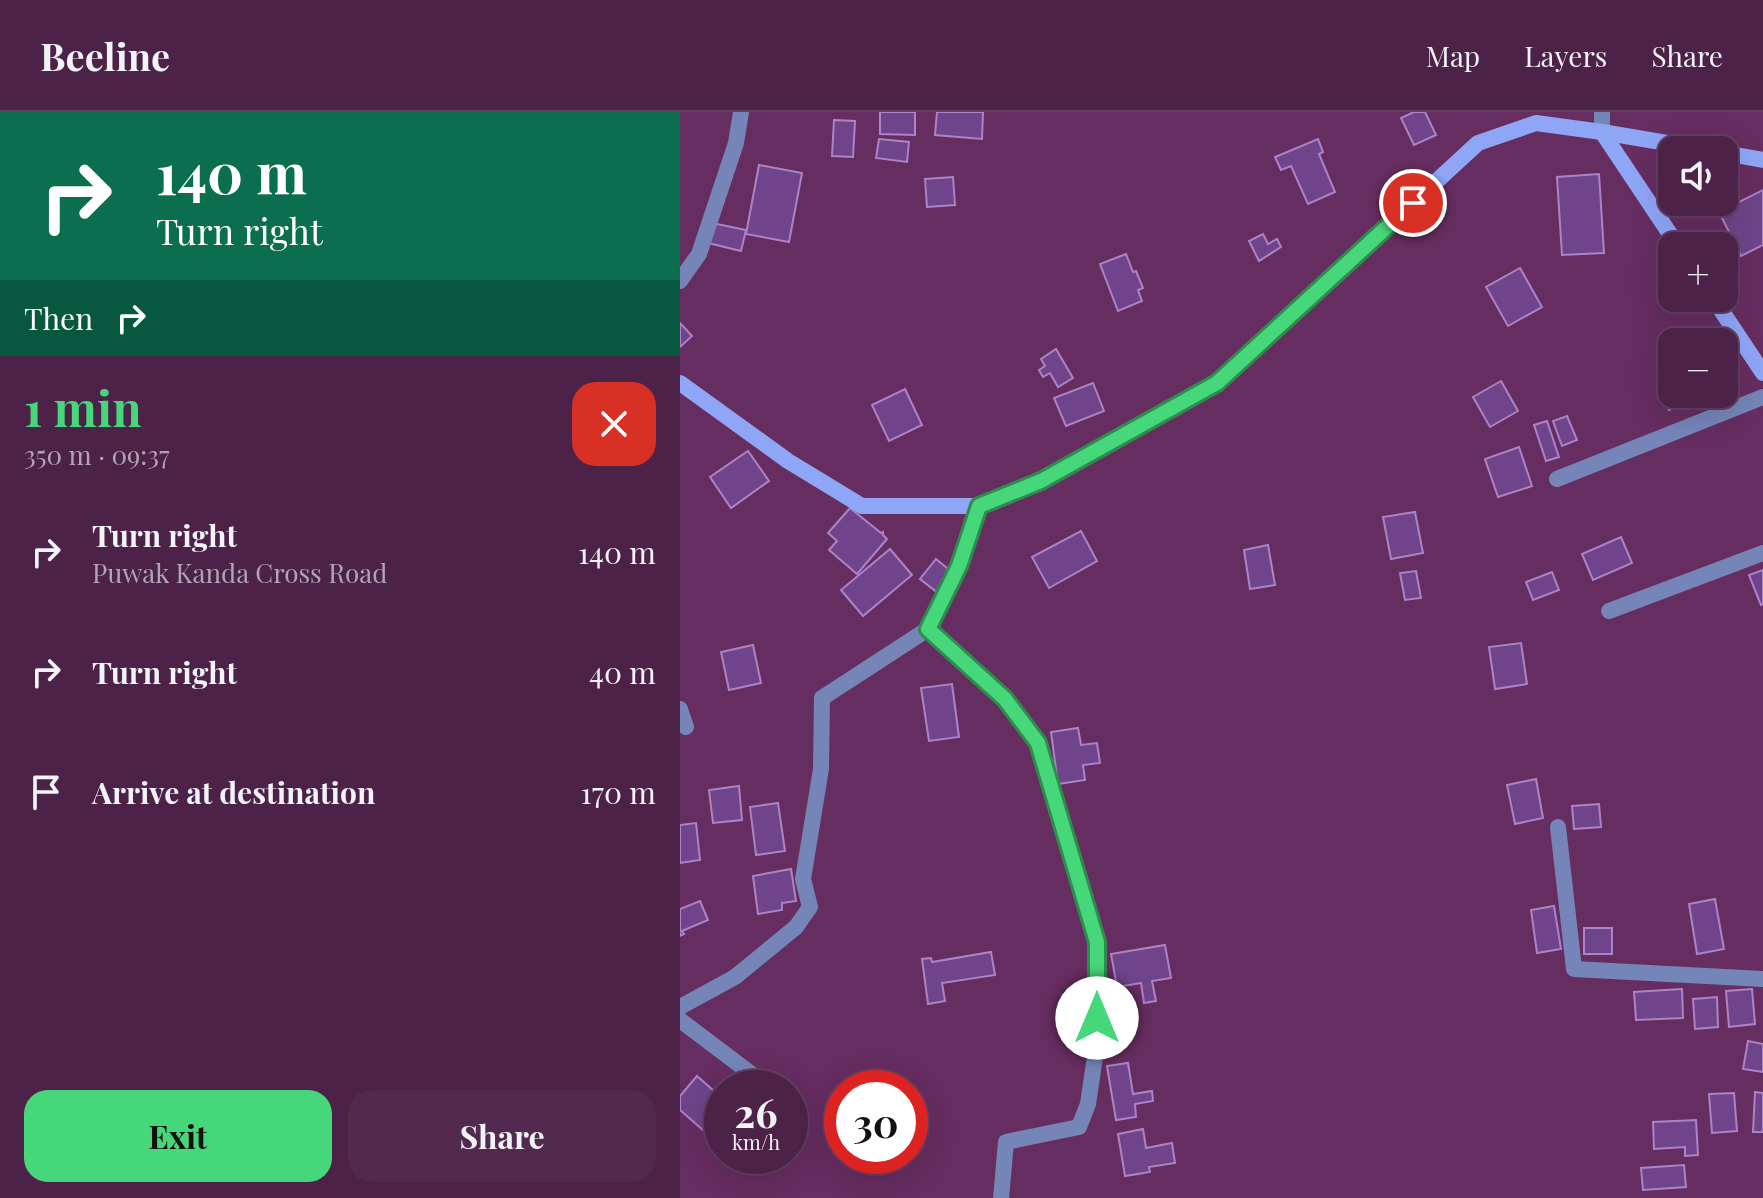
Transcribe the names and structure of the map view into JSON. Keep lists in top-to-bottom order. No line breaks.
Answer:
{"page":{"header":"Beeline","nav":["Map","Layers","Share"],"turn":["140 m","Turn right"],"map_buttons":["+","−"],"then":"Then","heading":["1 min","350 m · 09:37"],"list":[{"name":"Turn right","note":"Puwak Kanda Cross Road","value":"140 m"},{"name":"Turn right","value":"40 m"},{"name":"Arrive at destination","value":"170 m"}],"speed":"26 km/h","limit":"30","buttons":["Exit","Share"]}}
